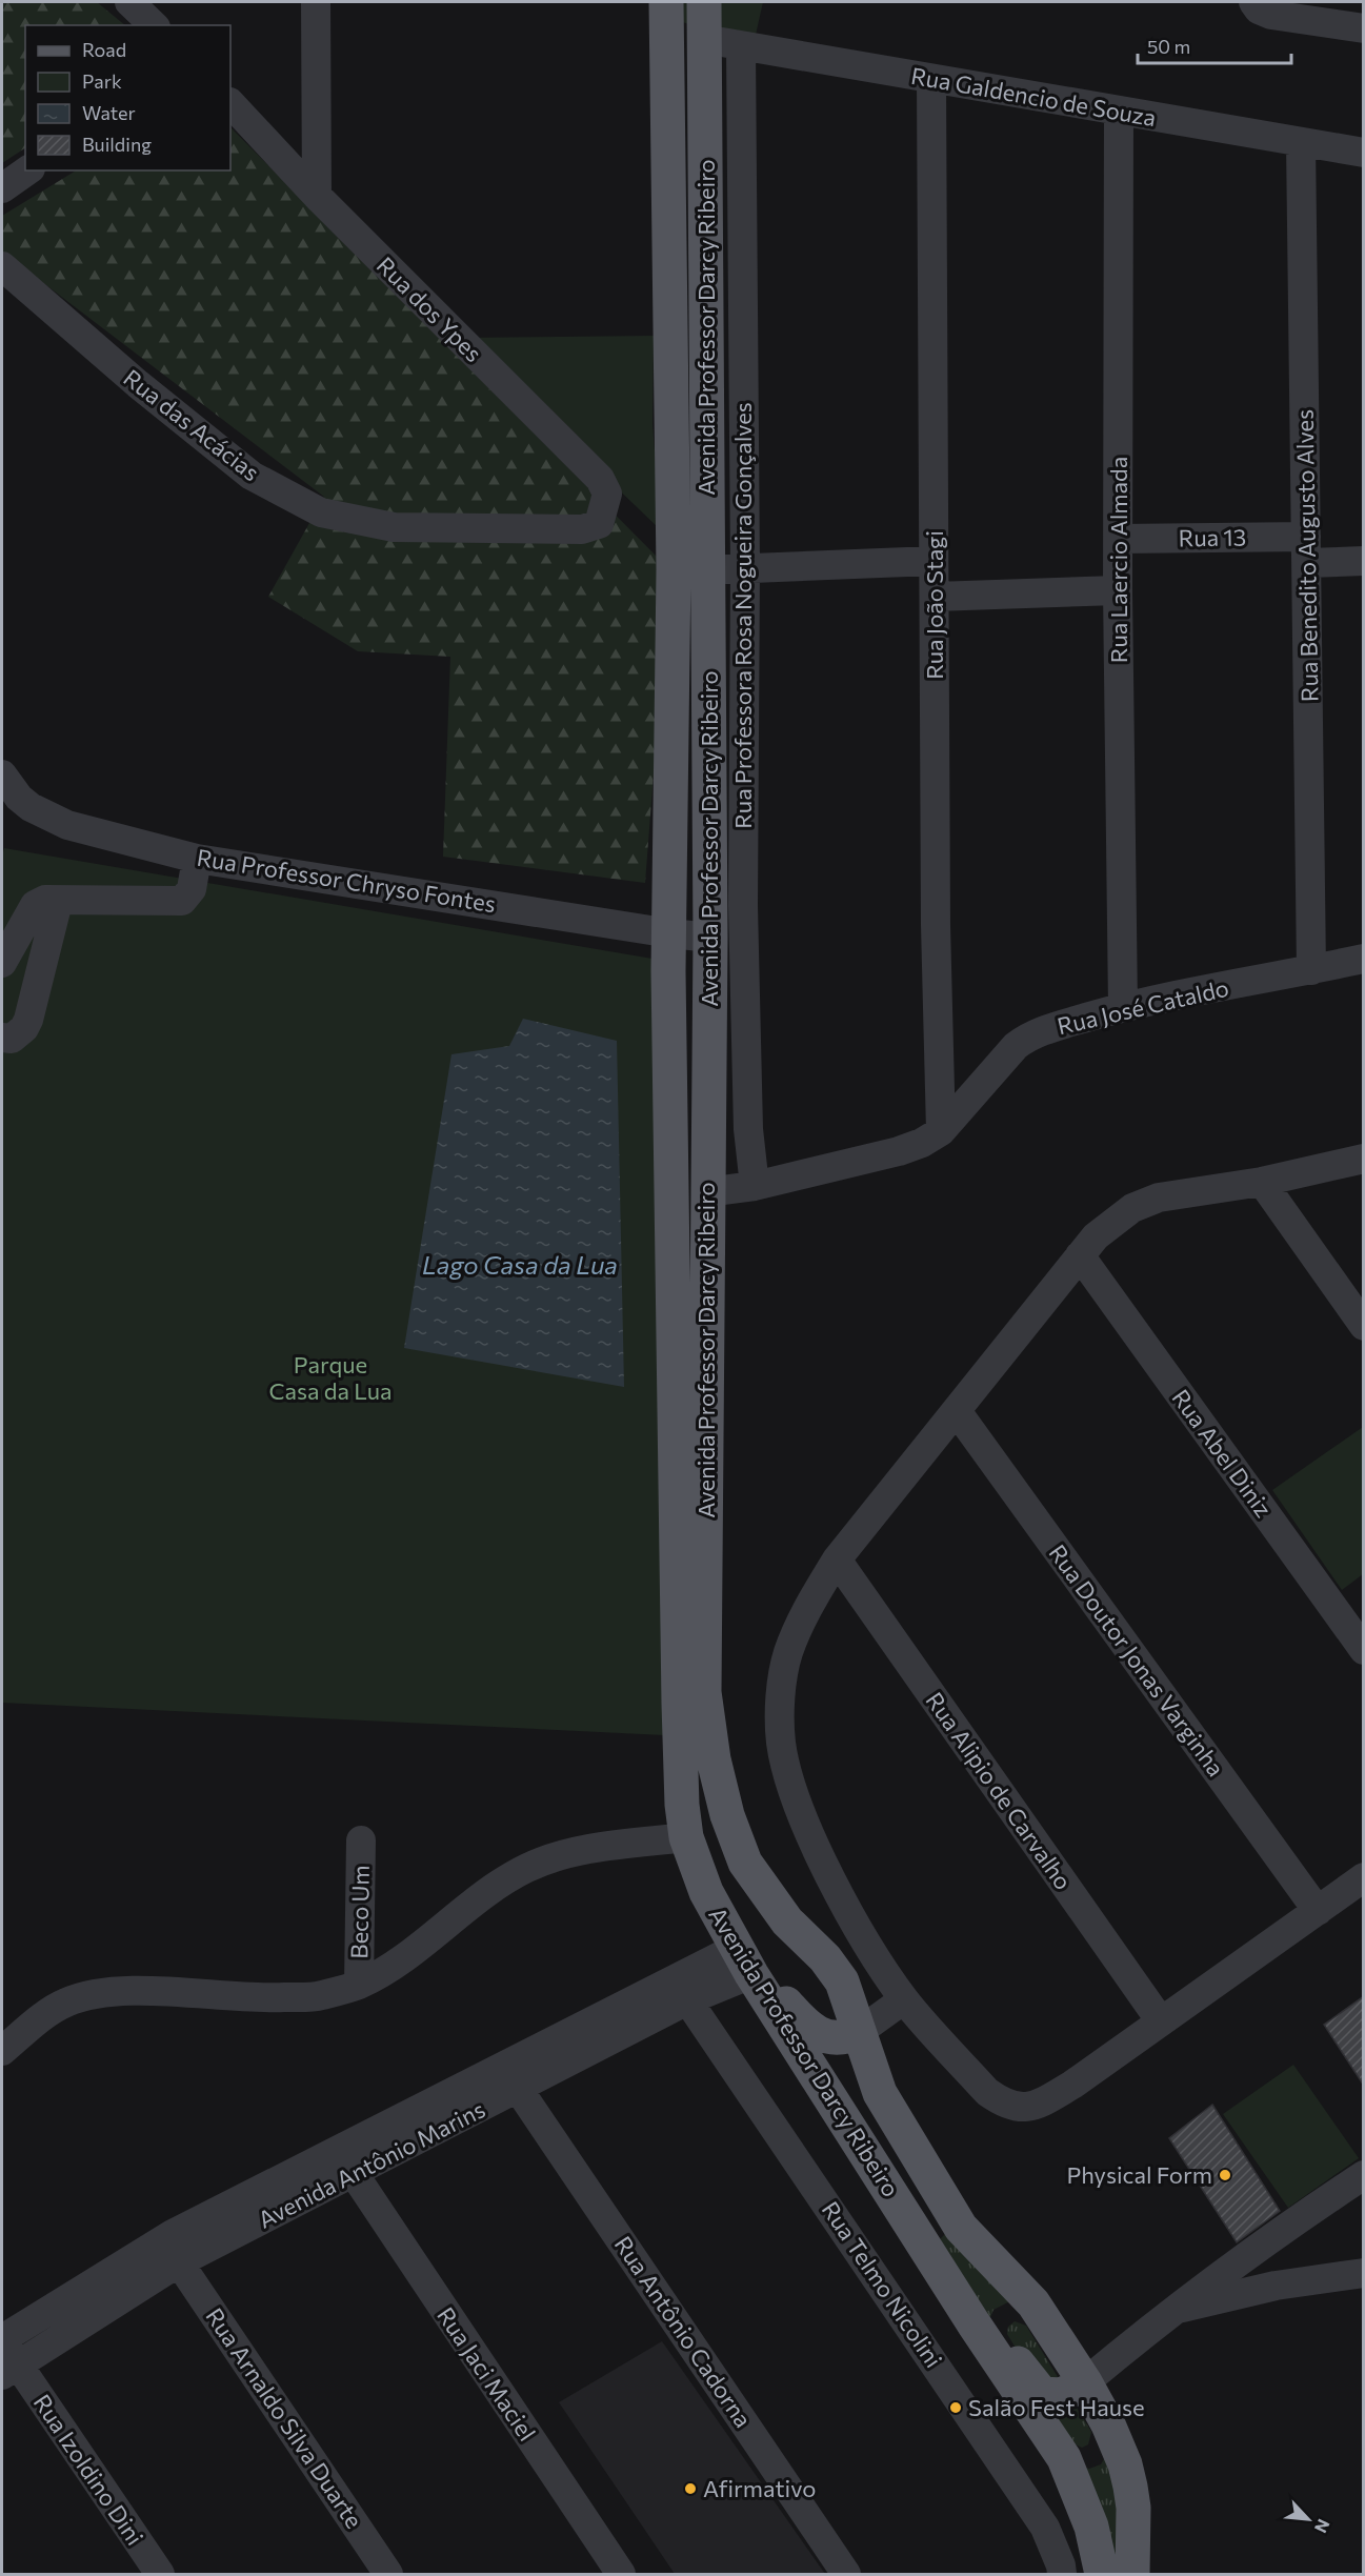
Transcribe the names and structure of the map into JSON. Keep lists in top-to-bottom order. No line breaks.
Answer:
{"streets":{"main road":["Avenida Professor Darcy Ribeiro"],"street":["Rua Galdencio de Souza","Rua dos Ypes","Rua das Acácias","Rua 13","Rua Benedito Augusto Alves","Rua Laercio Almada","Rua João Stagi","Rua Professora Rosa Nogueira Gonçalves","Rua Professor Chryso Fontes","Rua José Cataldo","Rua Abel Diniz","Rua Doutor Jonas Varginha","Rua Alipio de Carvalho","Beco Um","Avenida Antônio Marins","Rua Telmo Nicolini","Rua Antônio Cadorna","Rua Jaci Maciel","Rua Arnaldo Silva Duarte","Rua Izoldino Dini"]},"crossings":[["Rua Galdencio de Souza","Avenida Professor Darcy Ribeiro"],["Rua Galdencio de Souza","Rua Benedito Augusto Alves"],["Rua Galdencio de Souza","Rua Laercio Almada"],["Rua Galdencio de Souza","Rua João Stagi"],["Rua Galdencio de Souza","Rua Professora Rosa Nogueira Gonçalves"],["Rua dos Ypes","Rua das Acácias"],["Avenida Professor Darcy Ribeiro","Rua Professor Chryso Fontes"],["Avenida Professor Darcy Ribeiro","Rua José Cataldo"],["Avenida Professor Darcy Ribeiro","Avenida Antônio Marins"],["Rua 13","Rua Benedito Augusto Alves"],["Rua 13","Rua Laercio Almada"],["Rua Benedito Augusto Alves","Rua José Cataldo"],["Rua Laercio Almada","Rua José Cataldo"],["Rua João Stagi","Rua José Cataldo"],["Rua Professora Rosa Nogueira Gonçalves","Rua José Cataldo"],["Avenida Antônio Marins","Rua Telmo Nicolini"],["Avenida Antônio Marins","Rua Antônio Cadorna"],["Avenida Antônio Marins","Rua Jaci Maciel"],["Avenida Antônio Marins","Rua Arnaldo Silva Duarte"],["Avenida Antônio Marins","Rua Izoldino Dini"]],"water":["Lago Casa da Lua"],"parks":["Parque Casa da Lua"],"places":["Physical Form","Salão Fest Hause","Afirmativo"],"legend":["Road","Park","Water","Building"],"scale_bar":"50 m","north":"bottom right"}
